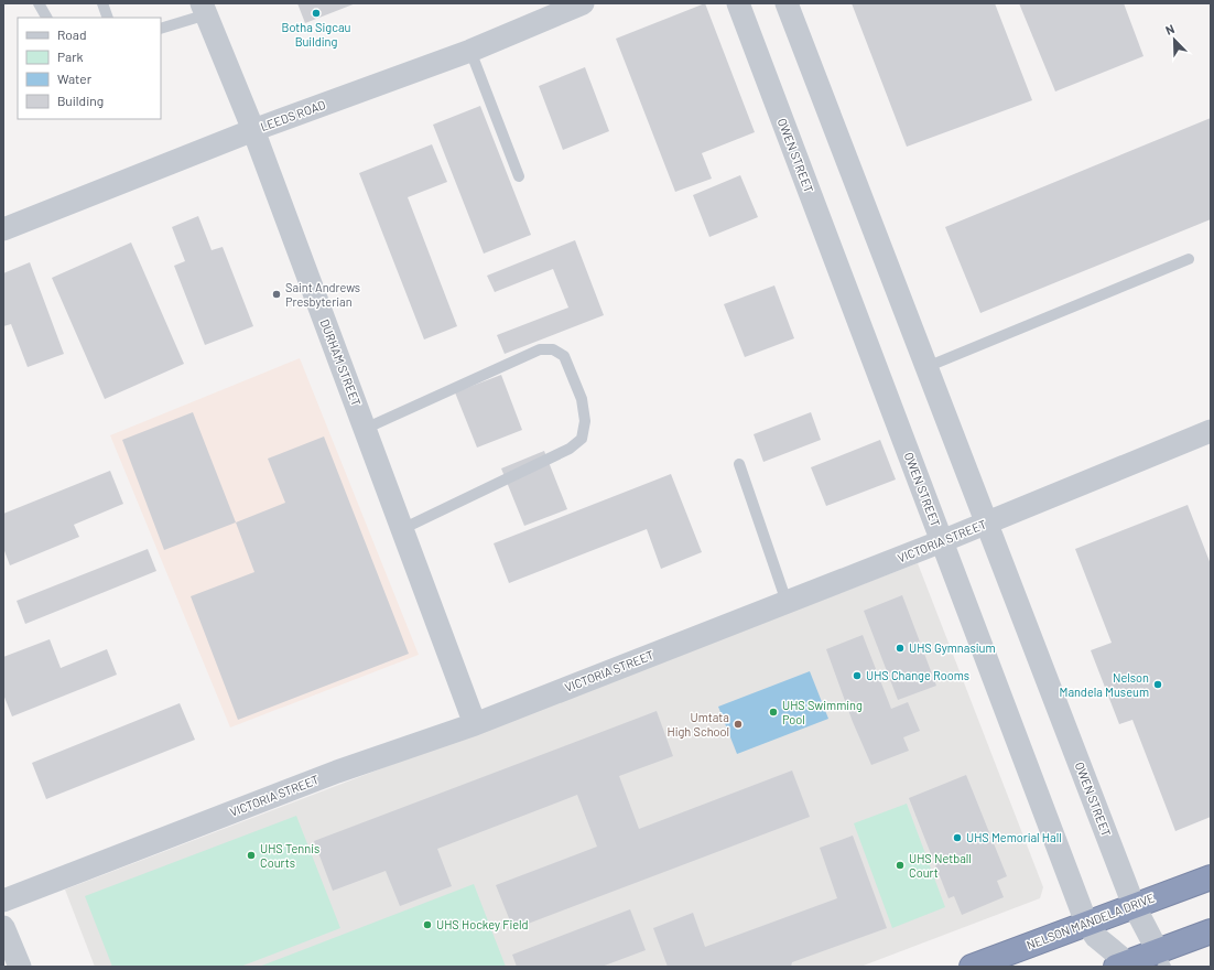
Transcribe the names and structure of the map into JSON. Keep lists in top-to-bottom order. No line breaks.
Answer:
{"streets":{"highway":["NELSON MANDELA DRIVE"],"street":["LEEDS ROAD","OWEN STREET","DURHAM STREET","VICTORIA STREET"]},"crossings":[["LEEDS ROAD","DURHAM STREET"],["OWEN STREET","VICTORIA STREET"],["OWEN STREET","NELSON MANDELA DRIVE"],["DURHAM STREET","VICTORIA STREET"]],"places":["Botha Sigcau Building","Saint Andrews Presbyterian","UHS Gymnasium","UHS Change Rooms","Nelson Mandela Museum","UHS Swimming Pool","Umtata High School","UHS Memorial Hall","UHS Tennis Courts","UHS Netball Court","UHS Hockey Field"],"legend":["Road","Park","Water","Building"],"north":"top left"}
